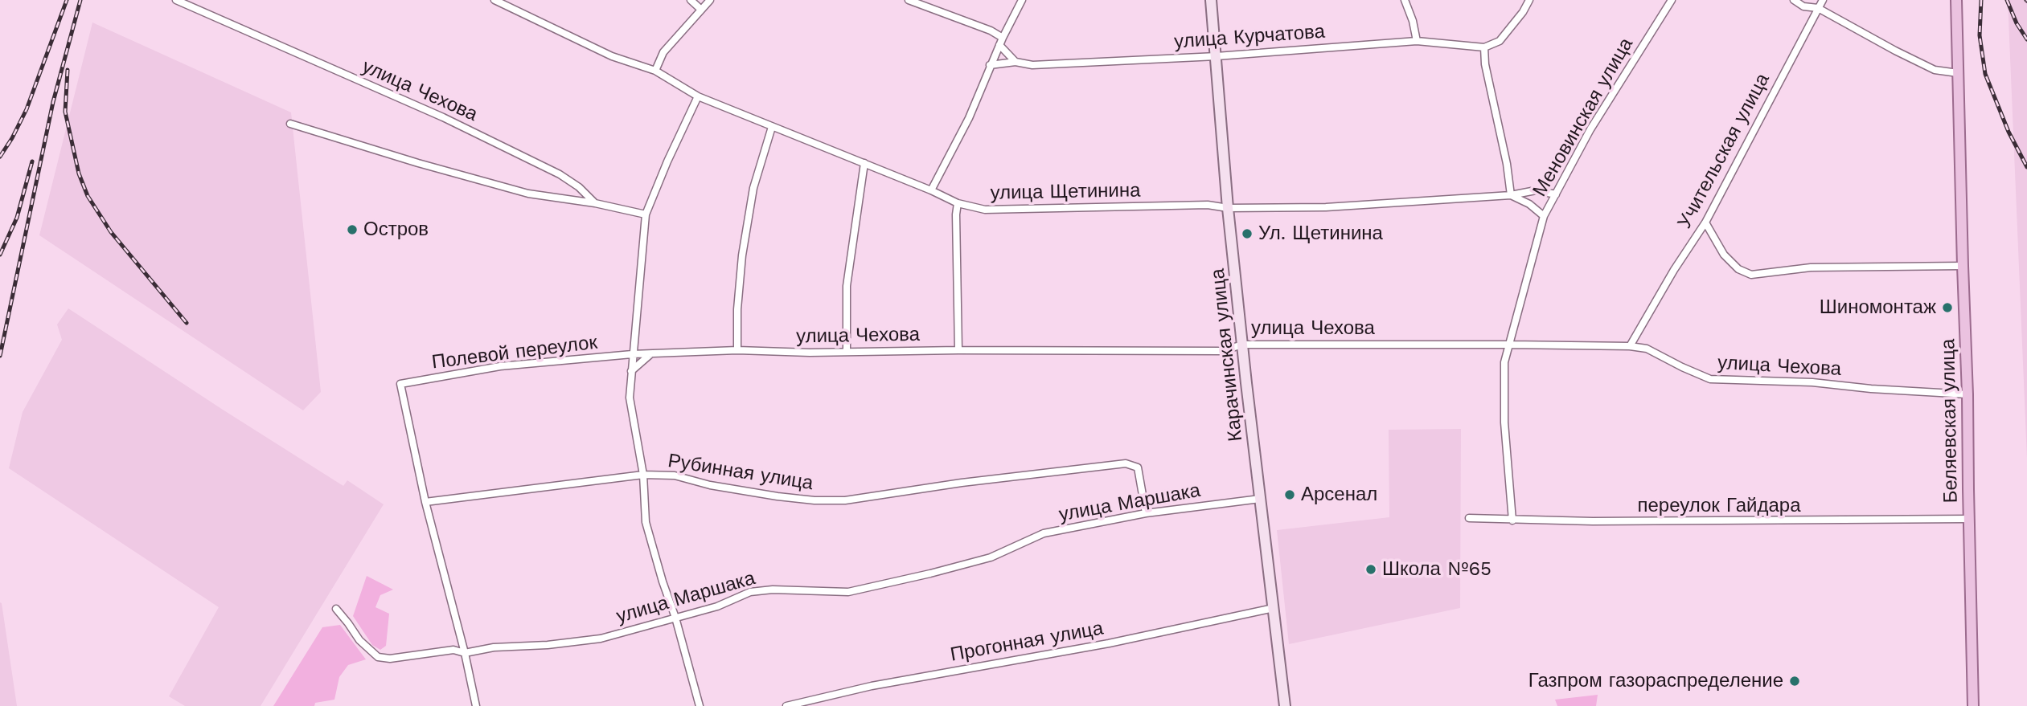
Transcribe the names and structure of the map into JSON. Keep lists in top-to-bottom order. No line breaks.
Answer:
{"streets":{"main road":["Беляевская улица"],"street":["улица Курчатова","улица Чехова","Меновинская улица","Учительская улица","улица Щетинина","Полевой переулок","Карачинская улица","Рубинная улица","улица Маршака","переулок Гайдара","Прогонная улица"]},"crossings":[["улица Курчатова","Карачинская улица"],["улица Чехова","Меновинская улица"],["улица Чехова","Учительская улица"],["улица Чехова","Полевой переулок"],["улица Чехова","Карачинская улица"],["улица Чехова","Беляевская улица"],["Меновинская улица","улица Щетинина"],["Меновинская улица","переулок Гайдара"],["улица Щетинина","Карачинская улица"],["Полевой переулок","Рубинная улица"],["Карачинская улица","улица Маршака"],["Карачинская улица","Прогонная улица"],["Беляевская улица","переулок Гайдара"],["Рубинная улица","улица Маршака"]],"places":["Остров","Ул. Щетинина","Шиномонтаж","Арсенал","Школа №65","Газпром газораспределение"]}
